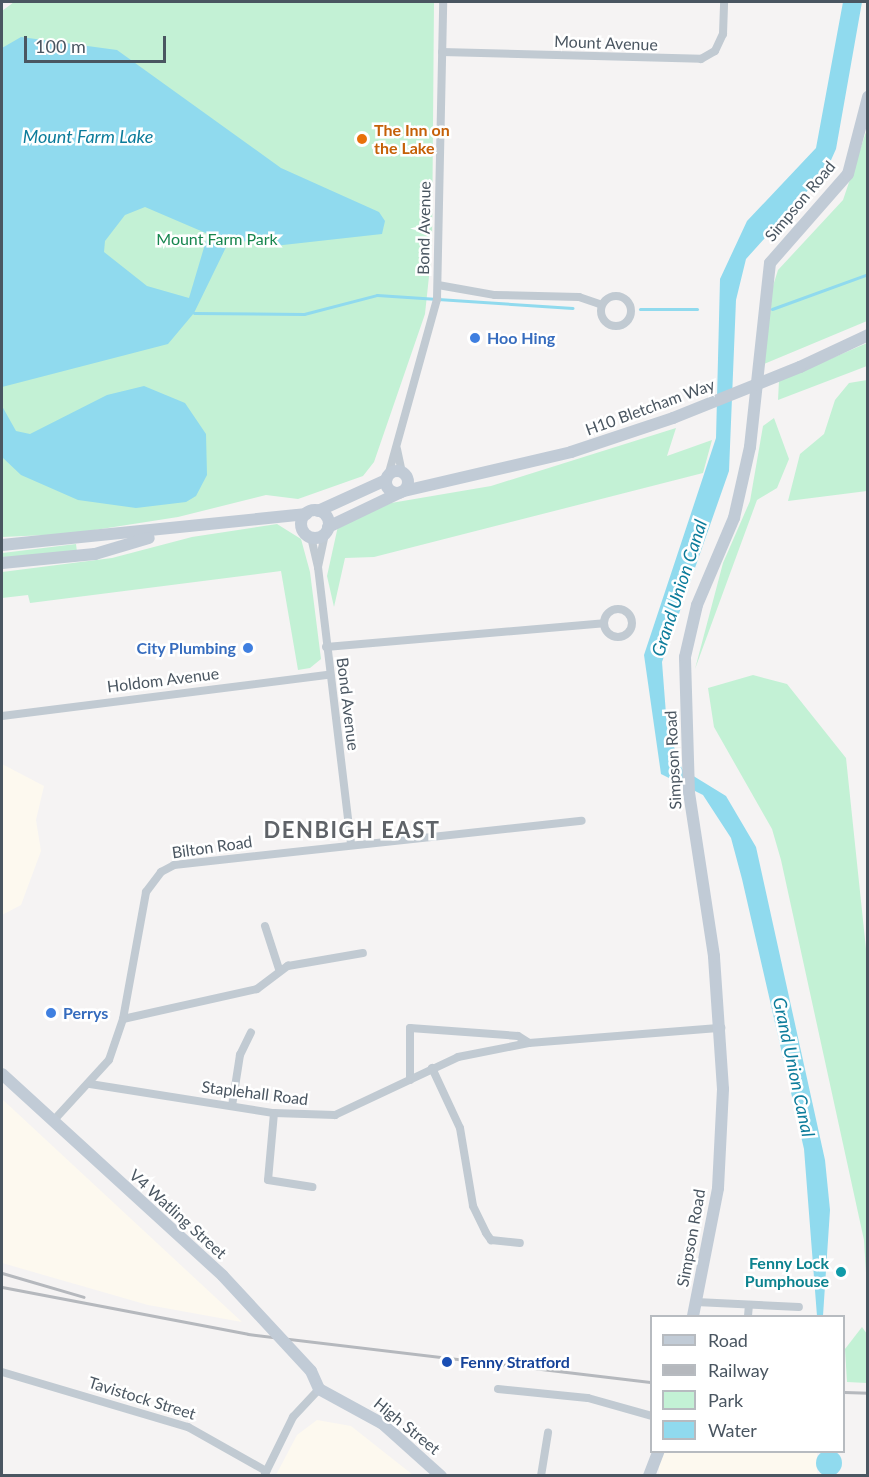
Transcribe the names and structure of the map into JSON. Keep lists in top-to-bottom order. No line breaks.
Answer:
{"streets":{"street":["Mount Avenue","Simpson Road","Bond Avenue","H10 Bletcham Way","Holdom Avenue","Bilton Road","Staplehall Road","V4 Watling Street","Tavistock Street","High Street"]},"crossings":[["Mount Avenue","Bond Avenue"],["Simpson Road","Staplehall Road"],["Bond Avenue","H10 Bletcham Way"],["Bond Avenue","Holdom Avenue"],["Bond Avenue","Bilton Road"],["Bilton Road","Staplehall Road"],["Bilton Road","V4 Watling Street"],["V4 Watling Street","High Street"]],"districts":["DENBIGH EAST"],"water":["Mount Farm Lake","Grand Union Canal"],"parks":["Mount Farm Park"],"places":["The Inn on the Lake","Hoo Hing","City Plumbing","Perrys","Fenny Lock Pumphouse","Fenny Stratford"],"legend":["Road","Railway","Park","Water"],"scale_bar":"100 m"}
